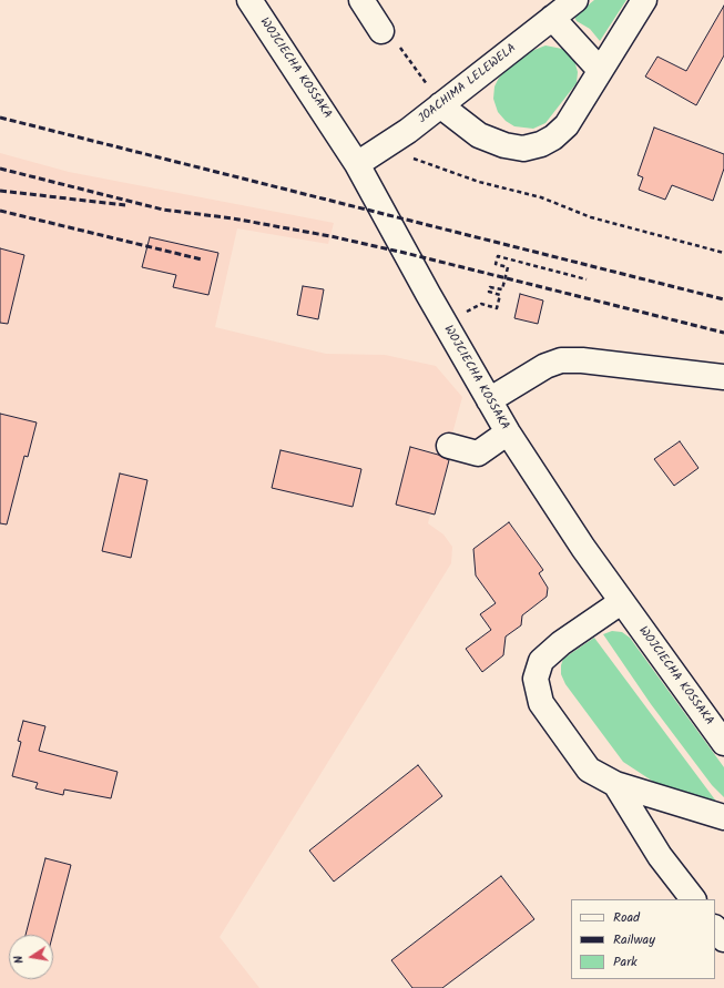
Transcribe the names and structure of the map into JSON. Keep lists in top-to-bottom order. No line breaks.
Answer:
{"streets":{"street":["WOJCIECHA KOSSAKA","JOACHIMA LELEWELA"]},"crossings":[["WOJCIECHA KOSSAKA","JOACHIMA LELEWELA"]],"legend":["Road","Railway","Park"],"north":"left"}
